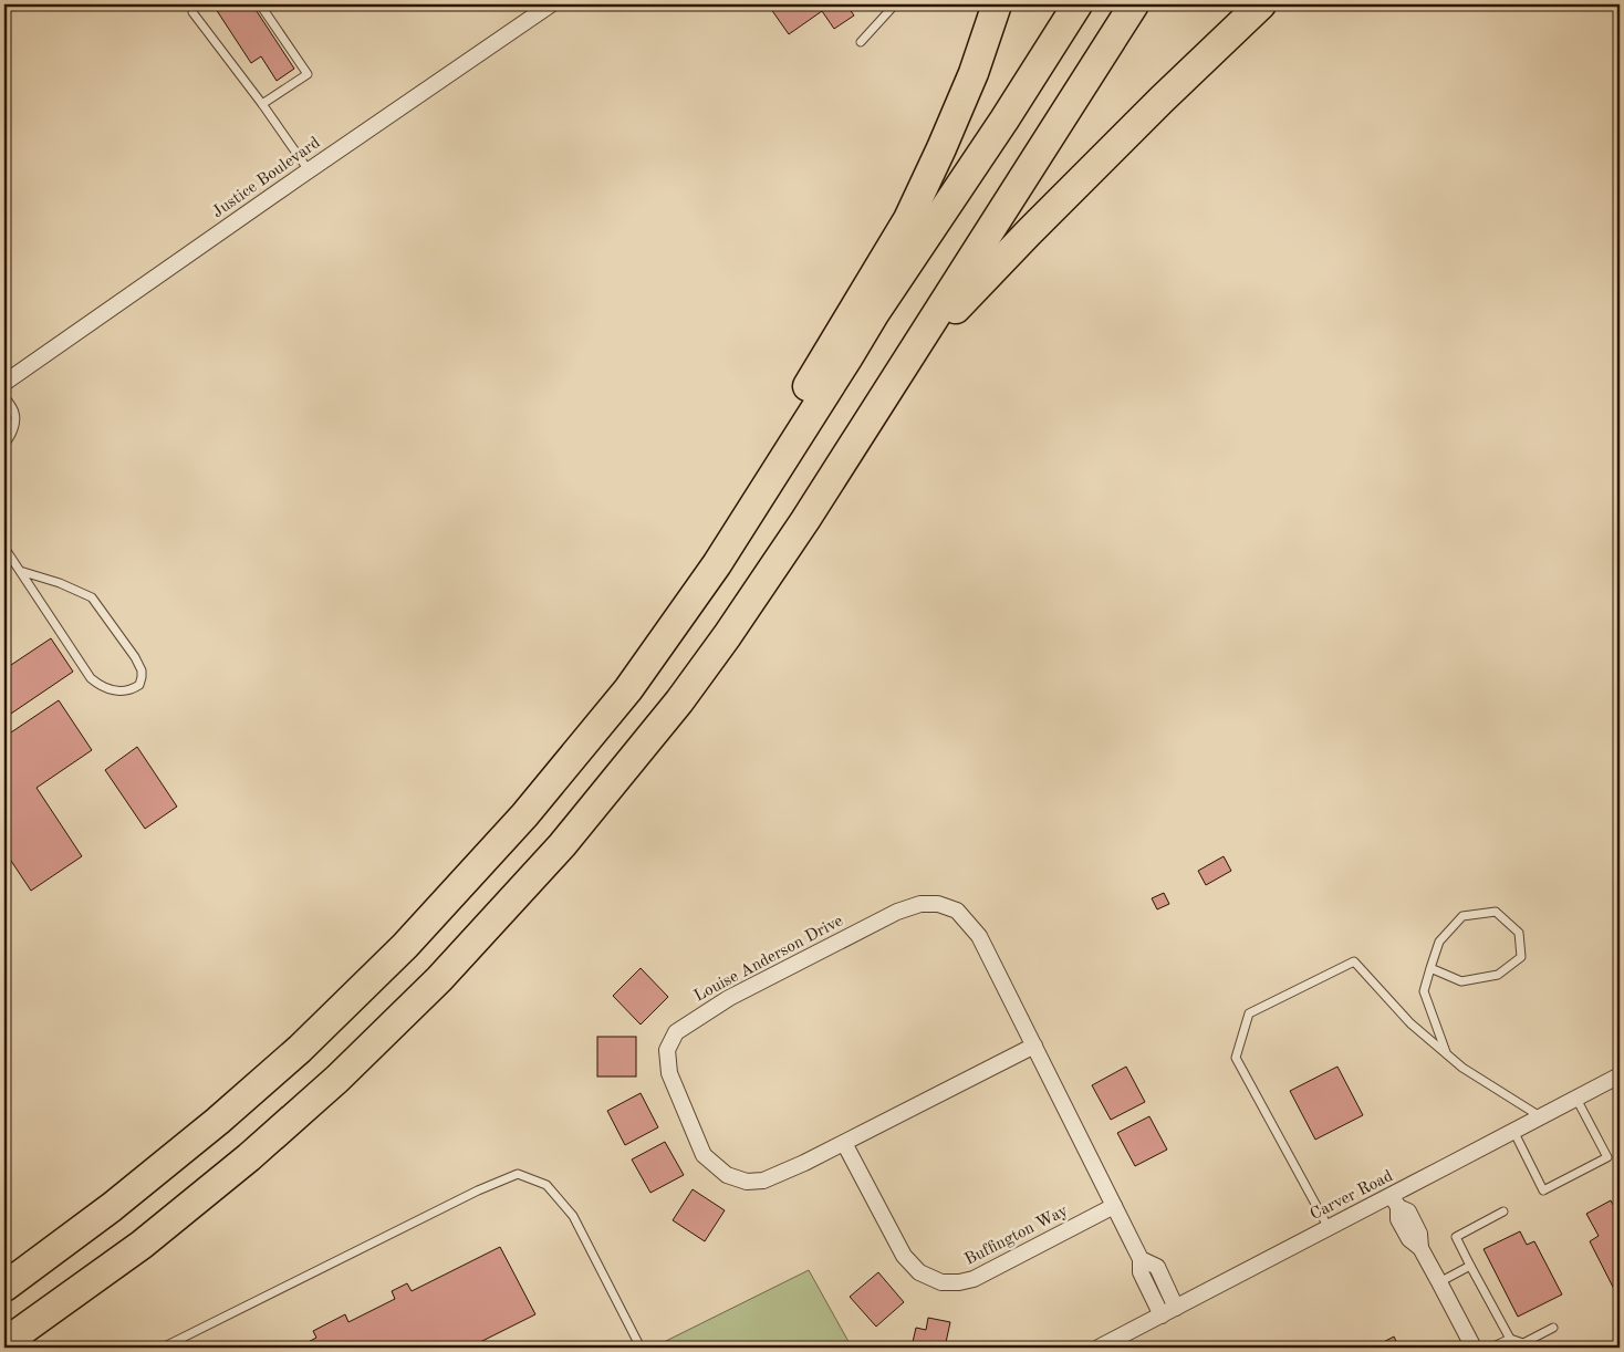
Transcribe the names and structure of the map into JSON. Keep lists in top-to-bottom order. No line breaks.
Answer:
{"streets":{"street":["Justice Boulevard","Louise Anderson Drive","Carver Road","Buffington Way"]},"crossings":[["Louise Anderson Drive","Carver Road"],["Louise Anderson Drive","Buffington Way"]]}
